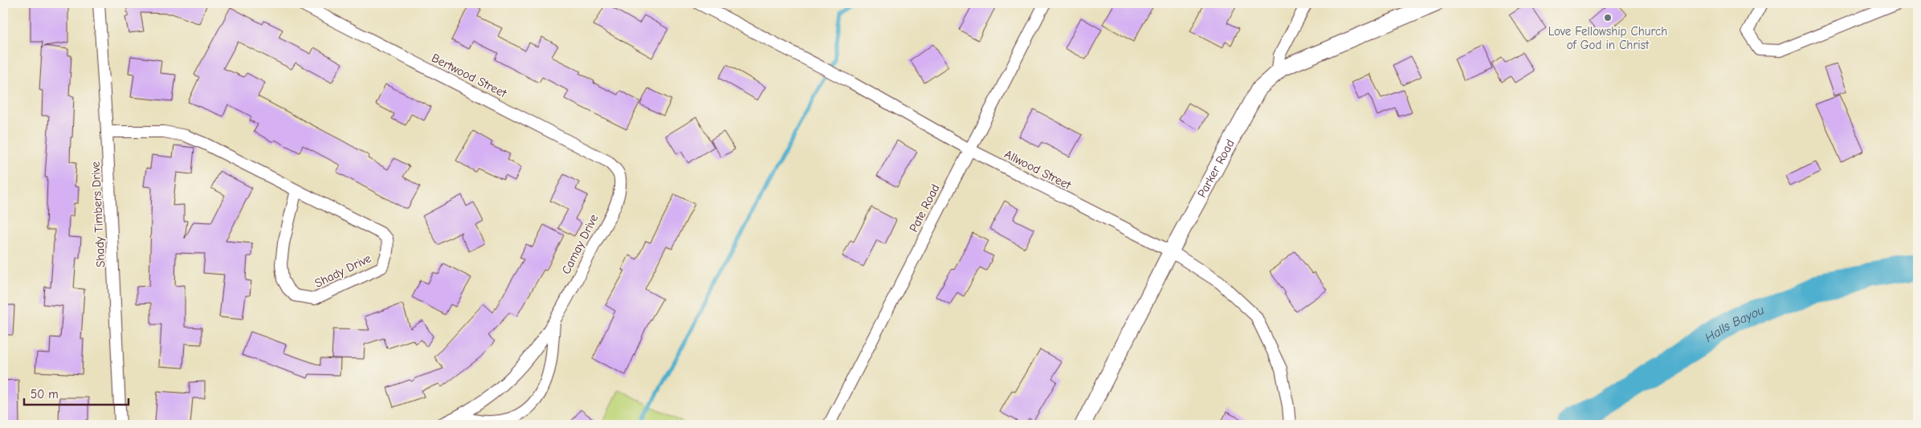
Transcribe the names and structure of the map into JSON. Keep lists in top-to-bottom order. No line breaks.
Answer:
{"streets":{"main road":["Parker Road"],"street":["Bertwood Street","Allwood Street","Pate Road","Shady Timbers Drive","Camay Drive","Shady Drive"]},"crossings":[["Bertwood Street","Camay Drive"],["Parker Road","Allwood Street"],["Allwood Street","Pate Road"],["Shady Timbers Drive","Shady Drive"]],"water":["Halls Bayou"],"places":["Love Fellowship Church of God in Christ"],"scale_bar":"50 m"}
